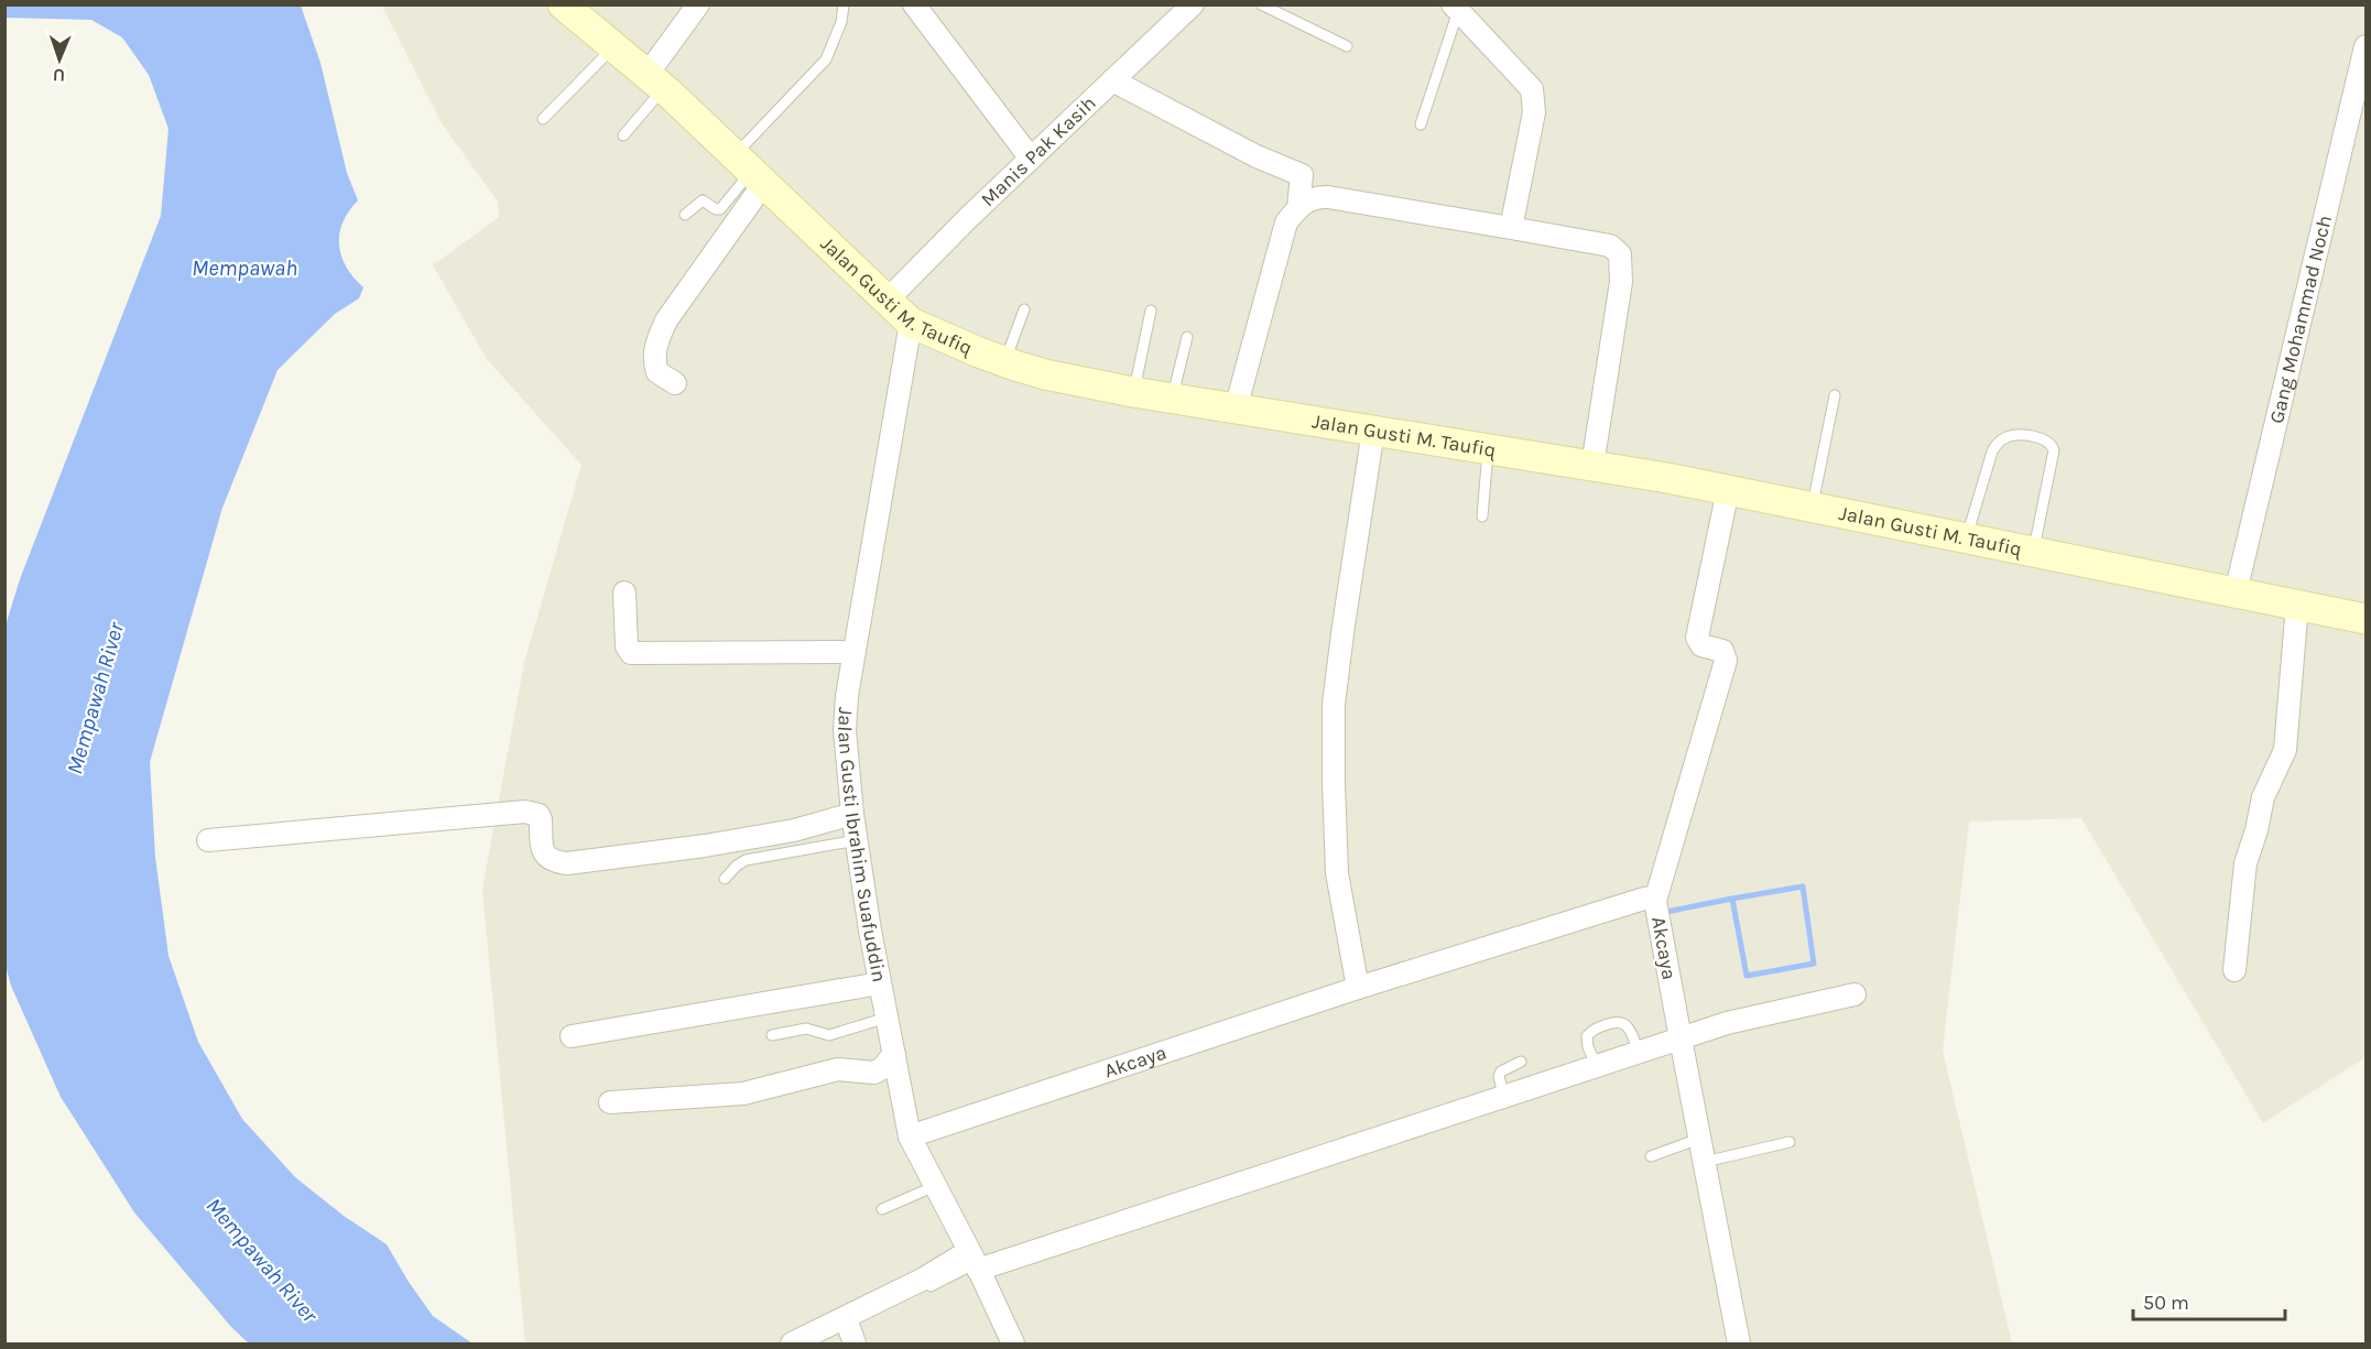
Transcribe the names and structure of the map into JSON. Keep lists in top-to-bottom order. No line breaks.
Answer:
{"streets":{"main road":["Jalan Gusti M. Taufiq"],"street":["Manis Pak Kasih","Gang Mohammad Noch","Jalan Gusti Ibrahim Suafuddin","Akcaya"]},"crossings":[["Manis Pak Kasih","Jalan Gusti M. Taufiq"],["Jalan Gusti M. Taufiq","Gang Mohammad Noch"],["Jalan Gusti M. Taufiq","Jalan Gusti Ibrahim Suafuddin"],["Jalan Gusti Ibrahim Suafuddin","Akcaya"]],"water":["Mempawah","Mempawah River"],"scale_bar":"50 m","north":"bottom"}
